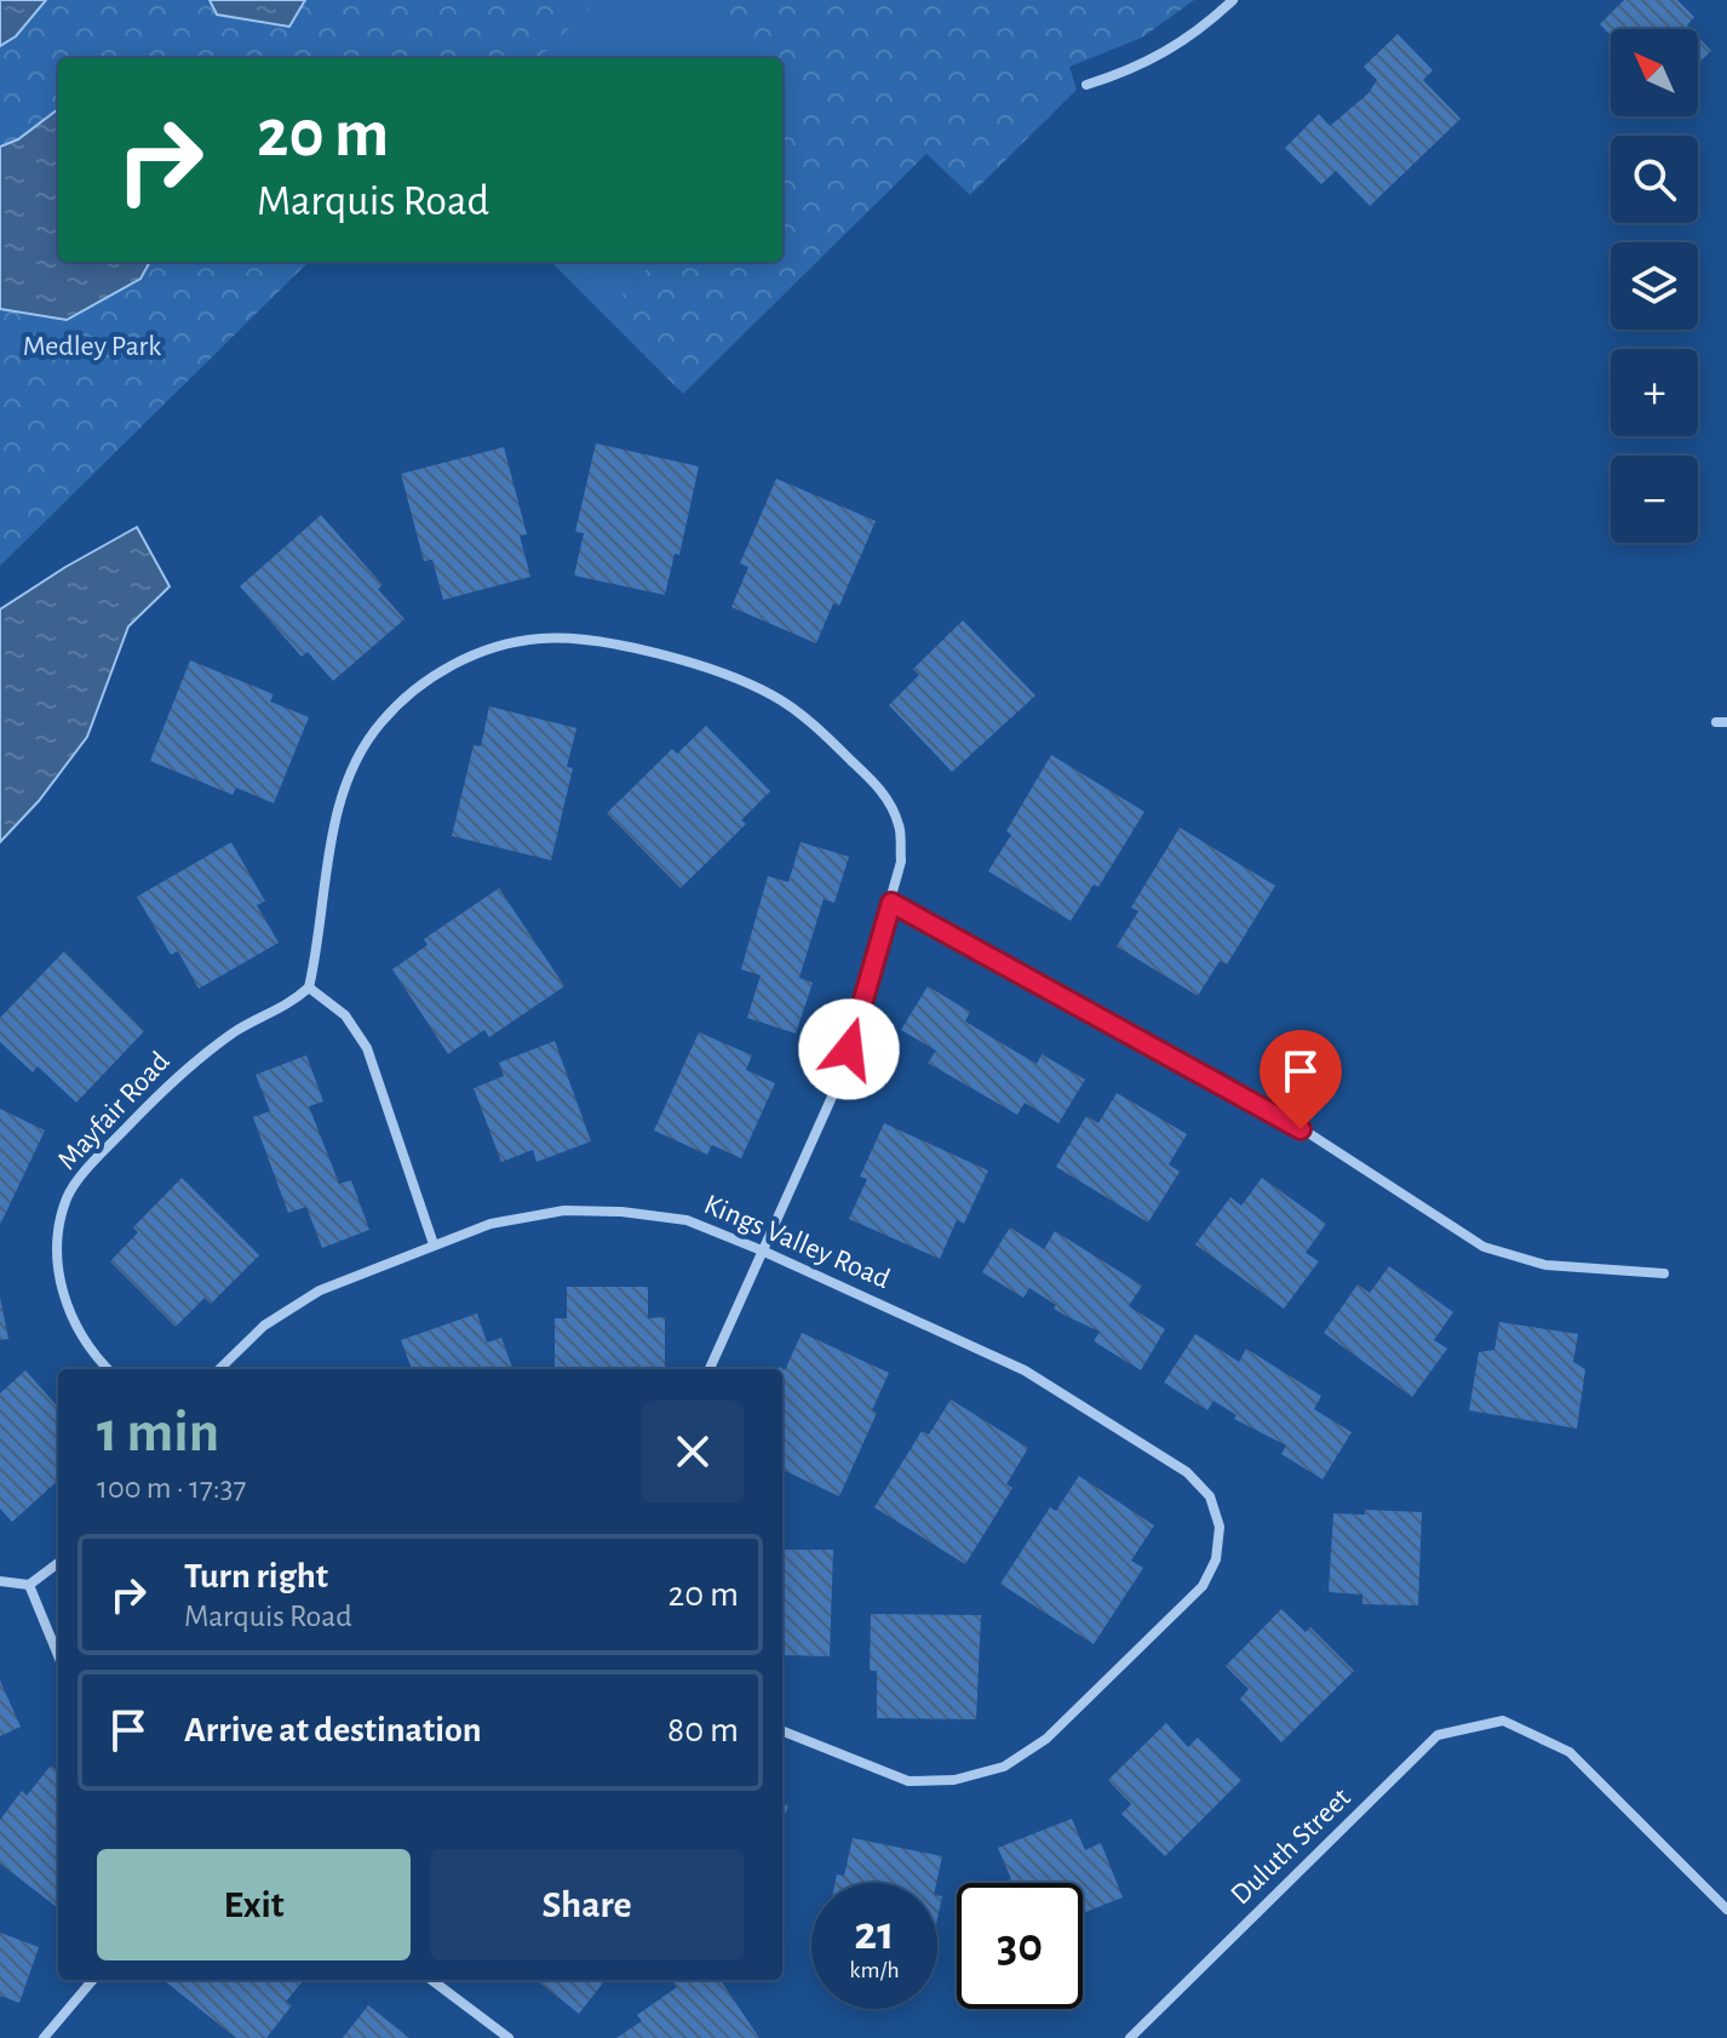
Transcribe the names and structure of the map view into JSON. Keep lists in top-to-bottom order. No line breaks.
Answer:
{"streets":{"street":["Mayfair Road","Kings Valley Road","Duluth Street"]},"parks":["Medley Park"],"north":"top left","page":{"map_buttons":["+","−"],"turn":["20 m","Marquis Road"],"heading":["1 min","100 m · 17:37"],"list":[{"name":"Turn right","note":"Marquis Road","value":"20 m"},{"name":"Arrive at destination","value":"80 m"}],"buttons":["Exit","Share"],"speed":"21 km/h","limit":"30"}}
